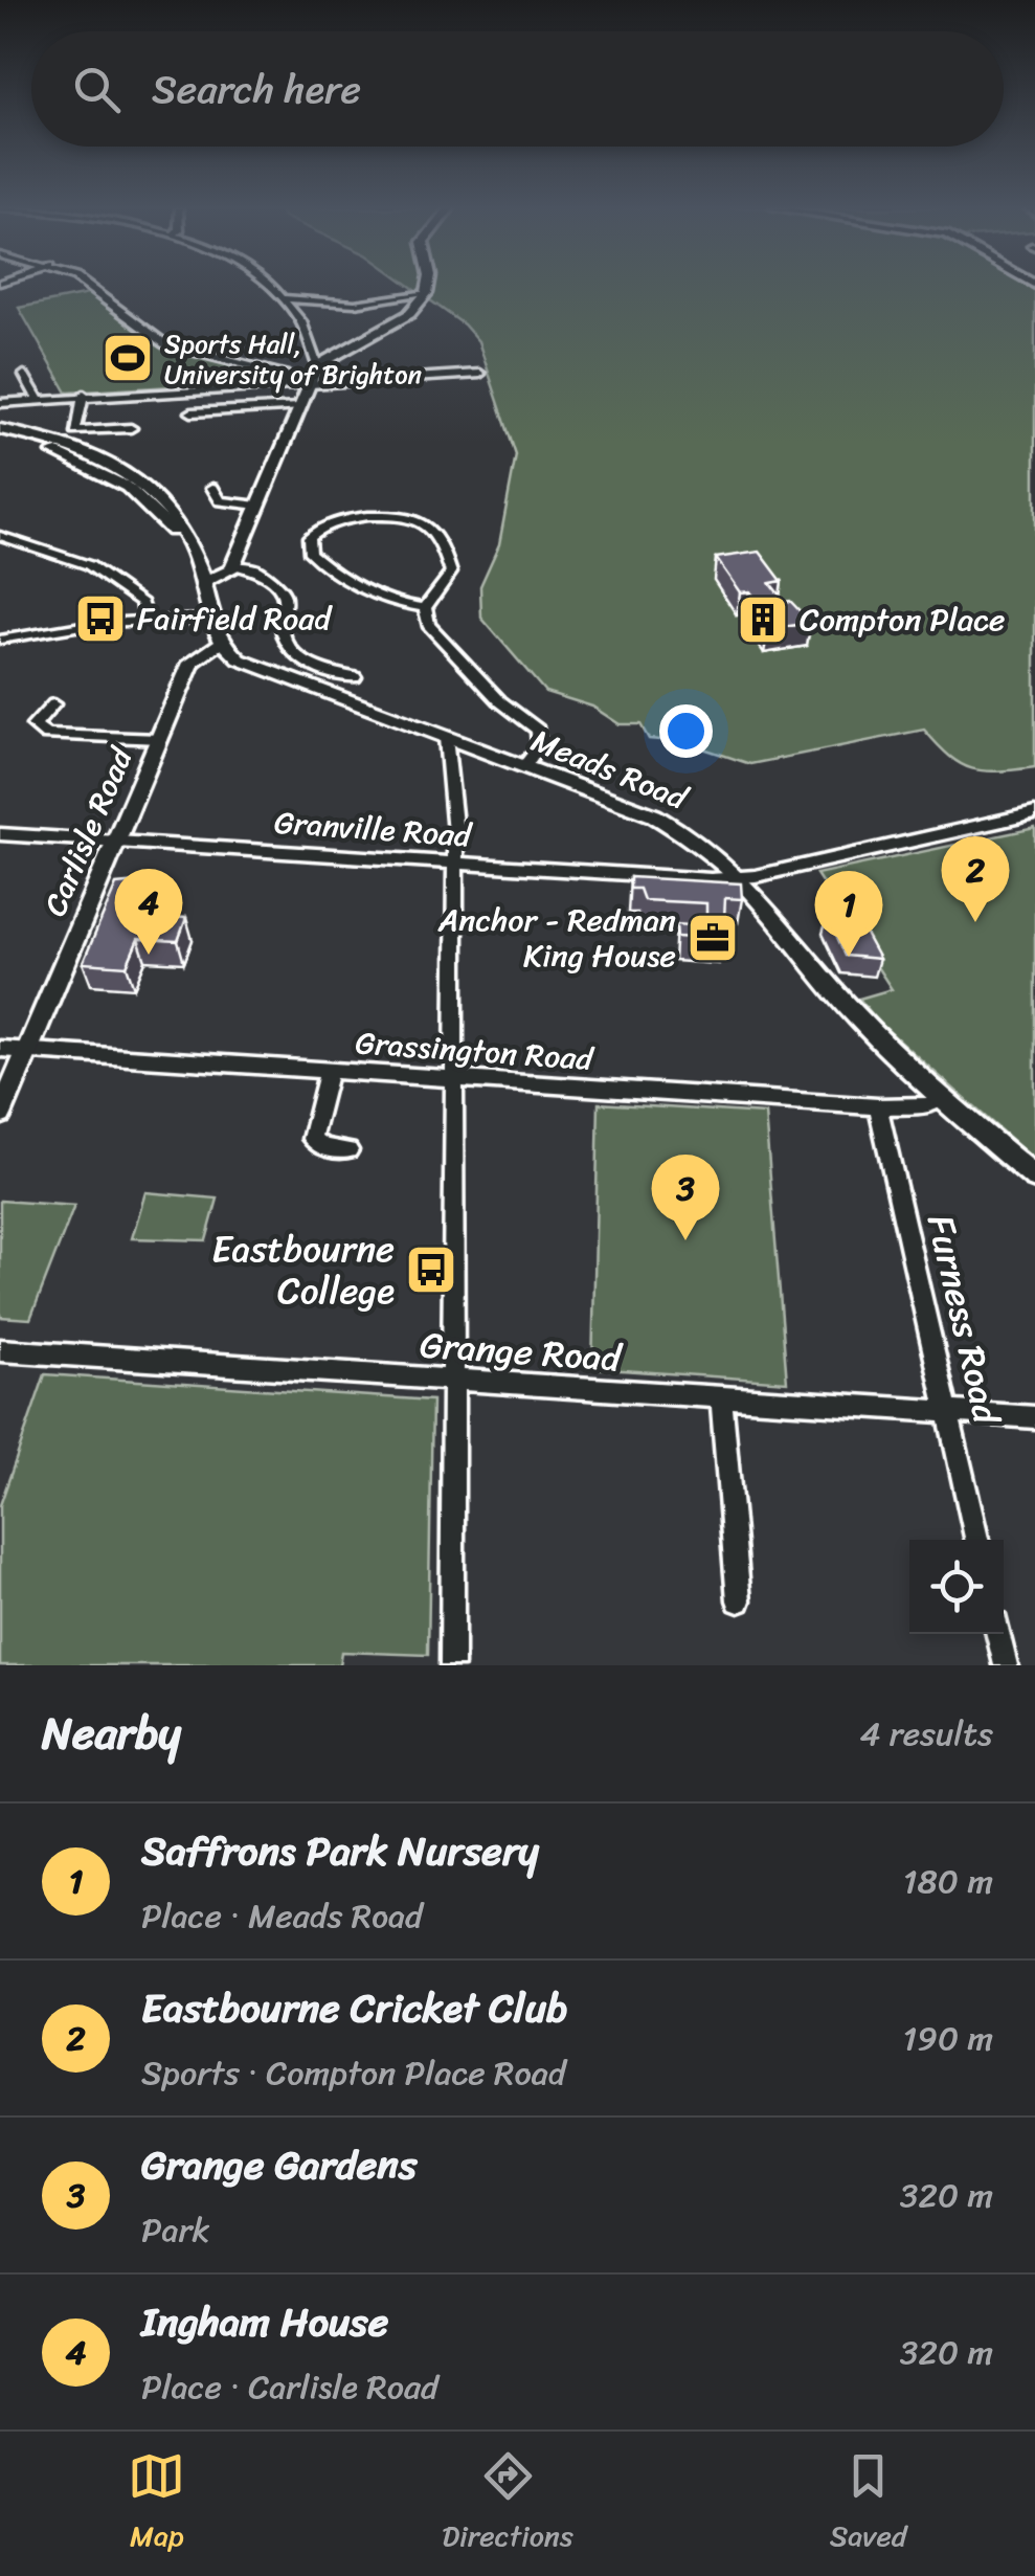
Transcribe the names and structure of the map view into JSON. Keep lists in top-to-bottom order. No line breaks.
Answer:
{"streets":{"street":["Meads Road","Granville Road","Carlisle Road","Grassington Road","Furness Road","Grange Road"]},"crossings":[["Meads Road","Granville Road"],["Meads Road","Carlisle Road"],["Meads Road","Grassington Road"],["Granville Road","Carlisle Road"],["Carlisle Road","Grassington Road"],["Grassington Road","Furness Road"],["Furness Road","Grange Road"]],"places":{"sports":["Sports Hall, University of Brighton"],"bus stop":["Fairfield Road","Eastbourne College"],"building":["Compton Place"],"office":["Anchor - Redman King House"]},"page":{"search":"Search here","pins":["2","4","1","3"],"heading":["Nearby","4 results"],"list":[{"mark":"1","name":"Saffrons Park Nursery","note":"Place · Meads Road","value":"180 m"},{"mark":"2","name":"Eastbourne Cricket Club","note":"Sports · Compton Place Road","value":"190 m"},{"mark":"3","name":"Grange Gardens","note":"Park","value":"320 m"},{"mark":"4","name":"Ingham House","note":"Place · Carlisle Road","value":"320 m"}],"nav":["Map","Directions","Saved"]}}
